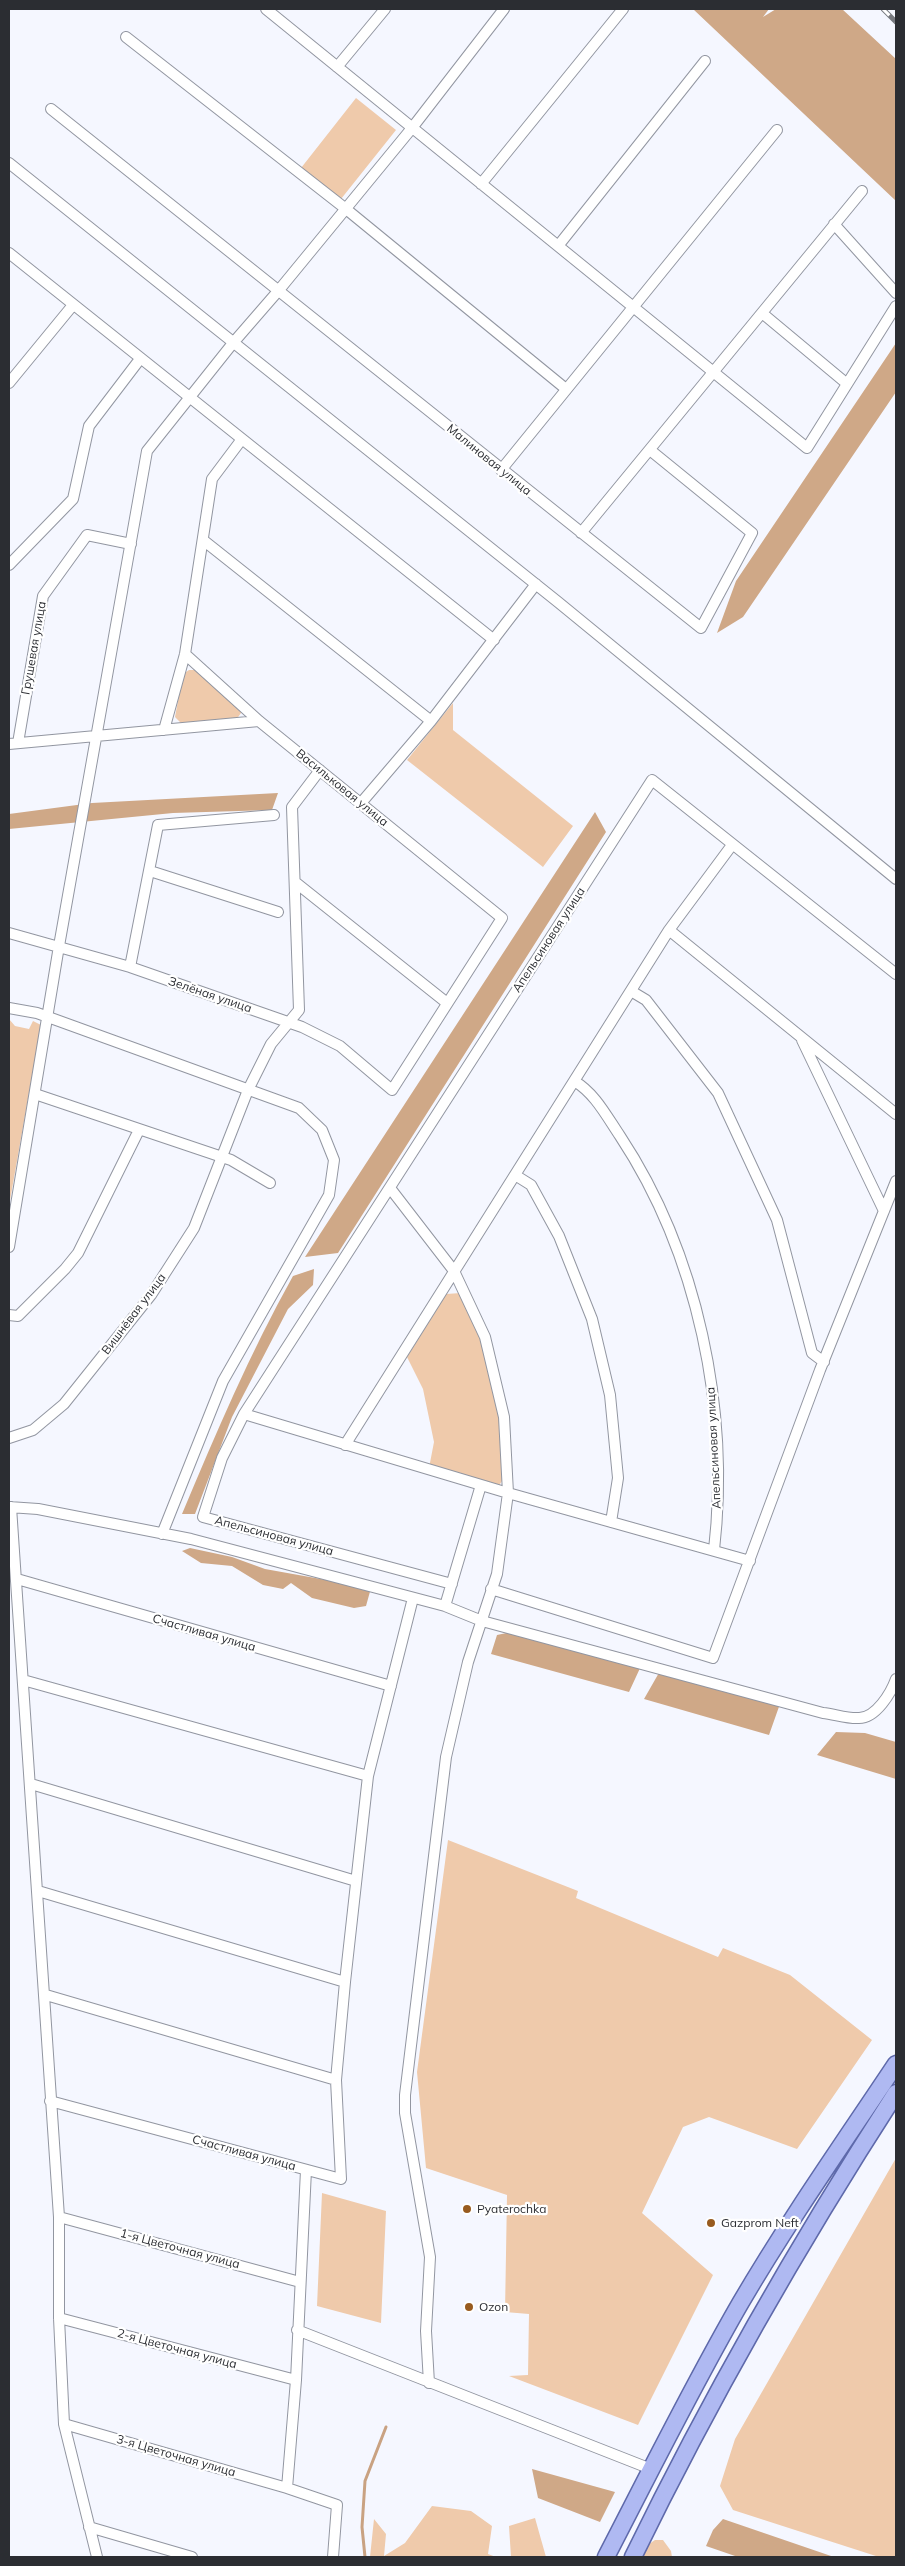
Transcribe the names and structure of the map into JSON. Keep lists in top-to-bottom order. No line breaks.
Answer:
{"streets":{"street":["Малиновая улица","Грушевая улица","Васильковая улица","Апельсиновая улица","Зелёная улица","Вишнёвая улица","Счастливая улица","1-я Цветочная улица","2-я Цветочная улица","3-я Цветочная улица"]},"crossings":[["Грушевая улица","Васильковая улица"],["Васильковая улица","Вишнёвая улица"],["Зелёная улица","Вишнёвая улица"]],"places":["Pyaterochka","Gazprom Neft","Ozon"]}
